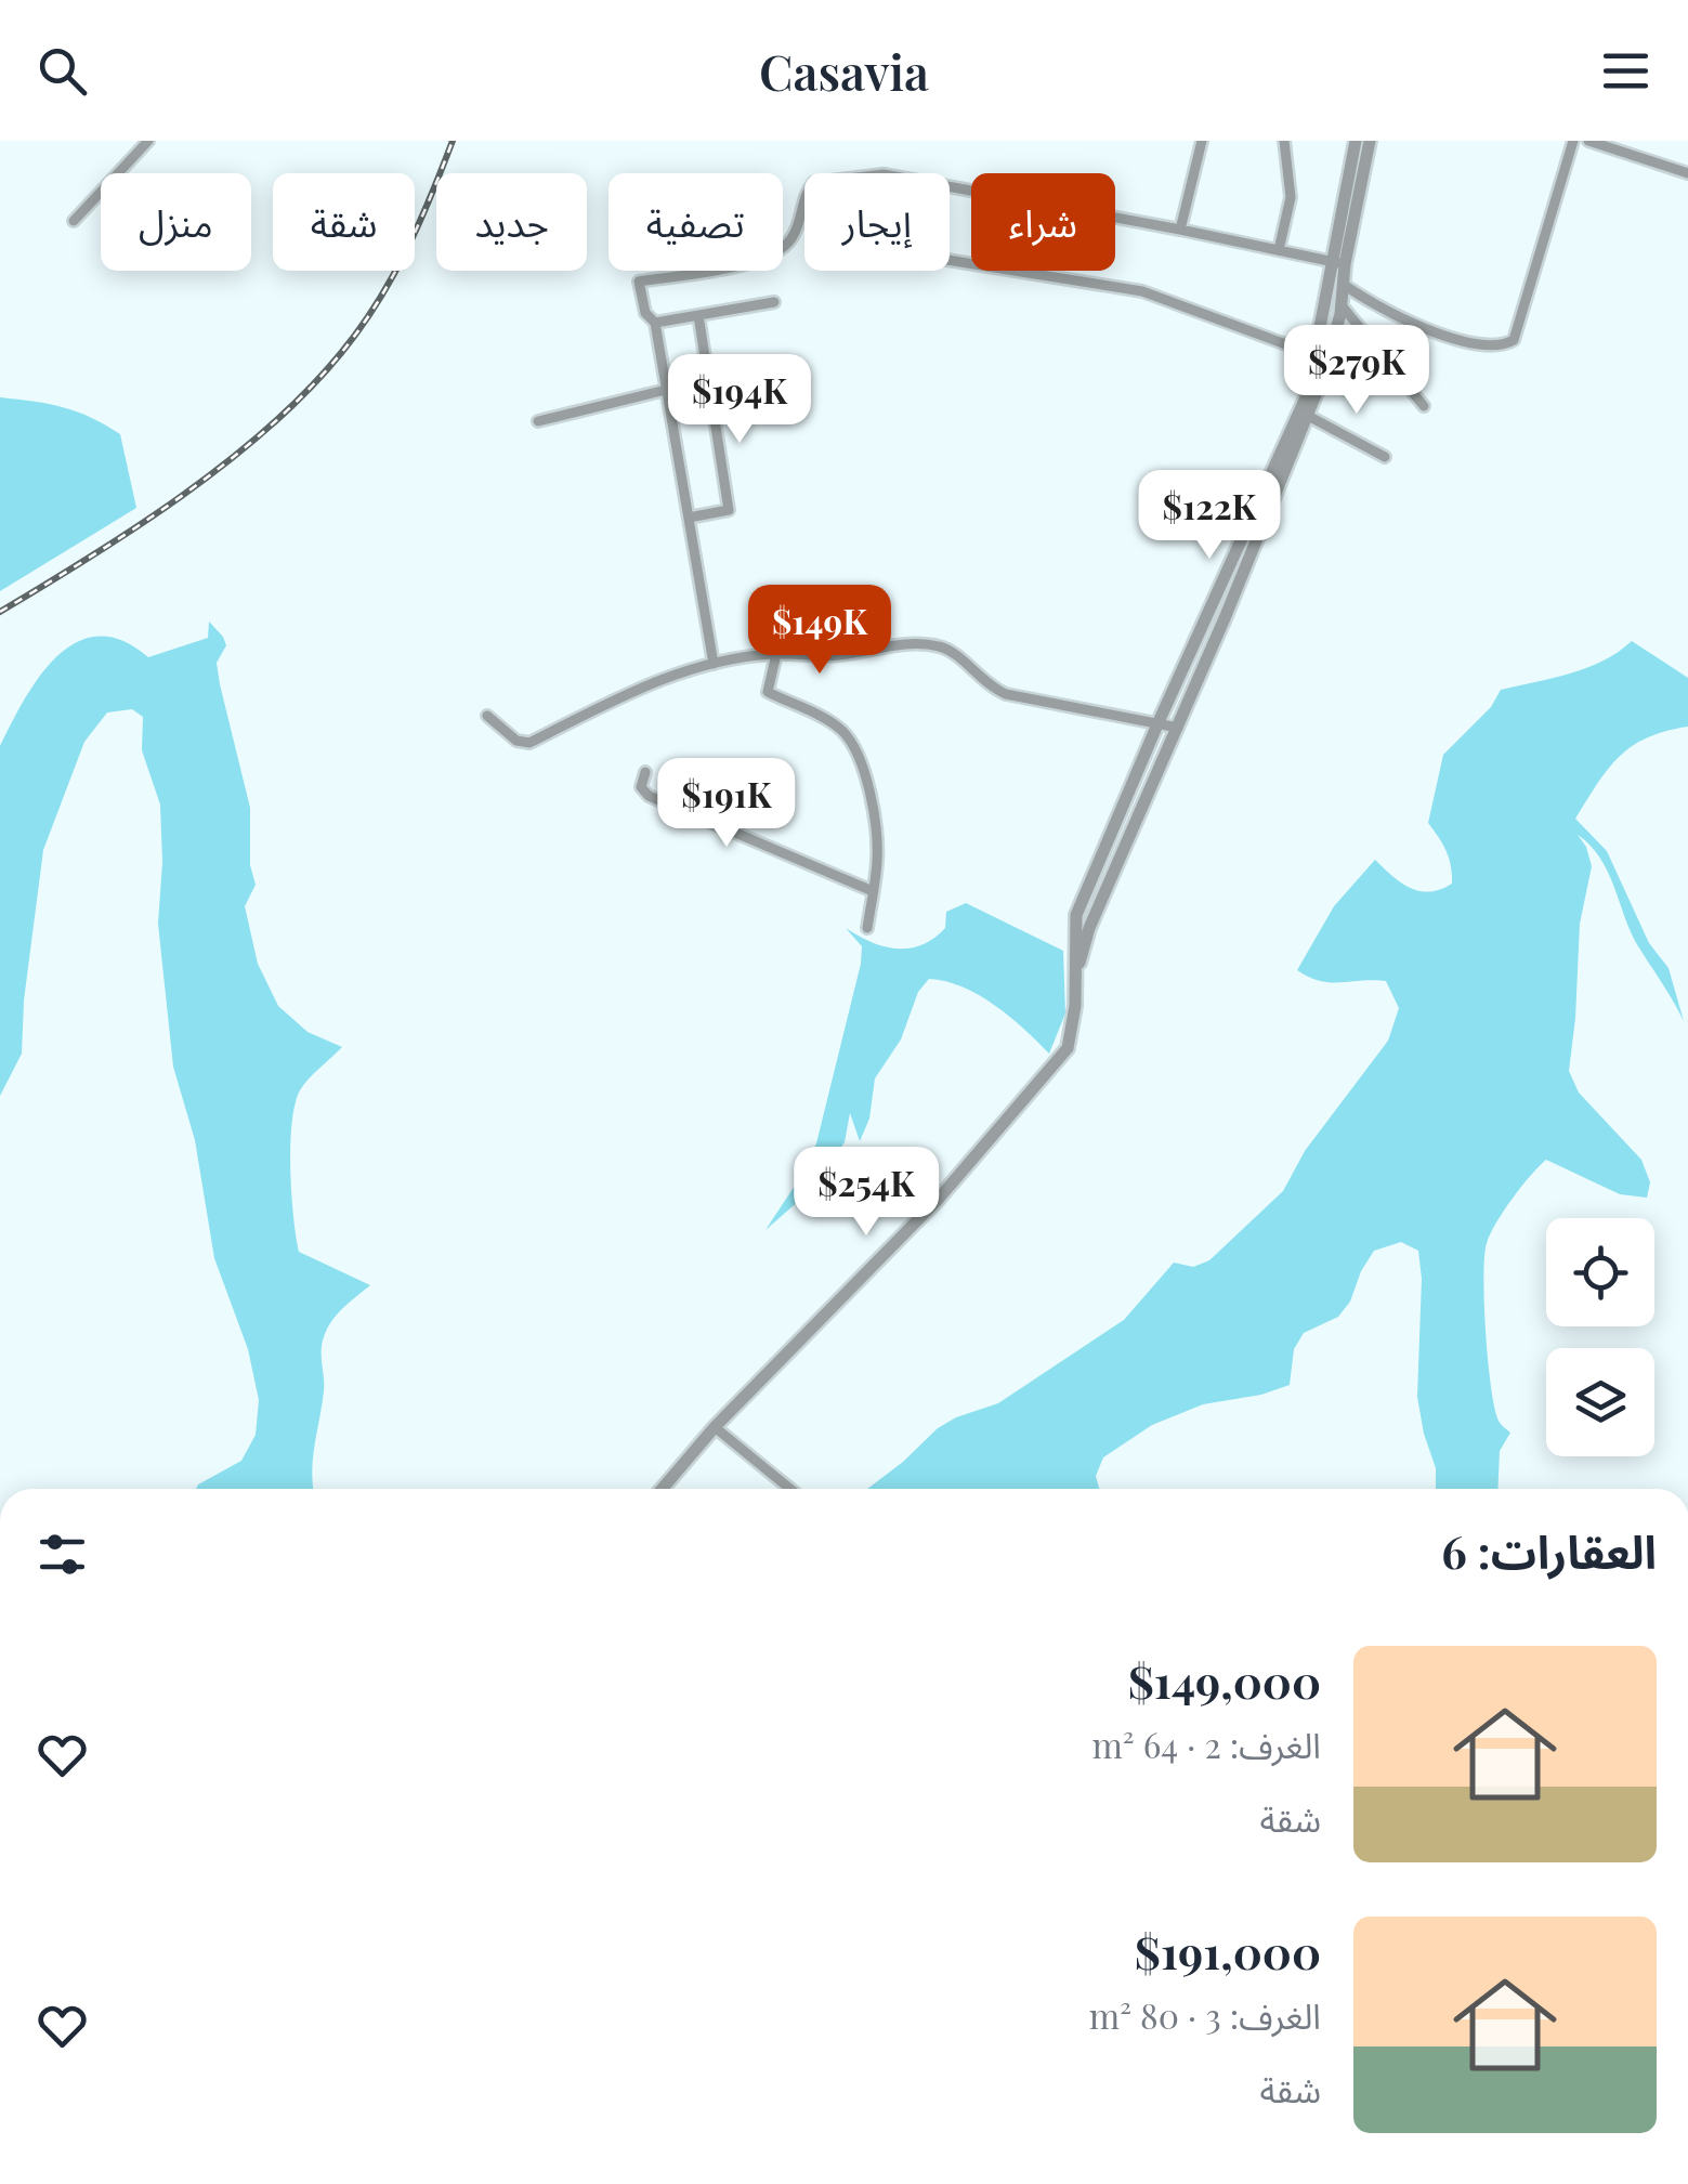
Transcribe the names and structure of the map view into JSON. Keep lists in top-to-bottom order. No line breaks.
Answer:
{"page":{"header":"Casavia","chip":["شراء","إيجار","تصفية","جديد","شقة","منزل"],"price":["$279K","$194K","$122K","$149K","$191K","$254K"],"heading":"العقارات: 6","list":[{"name":"$149,000","note":"الغرف: 2 · 64 m² · شقة"},{"name":"$191,000","note":"الغرف: 3 · 80 m² · شقة"}]}}
